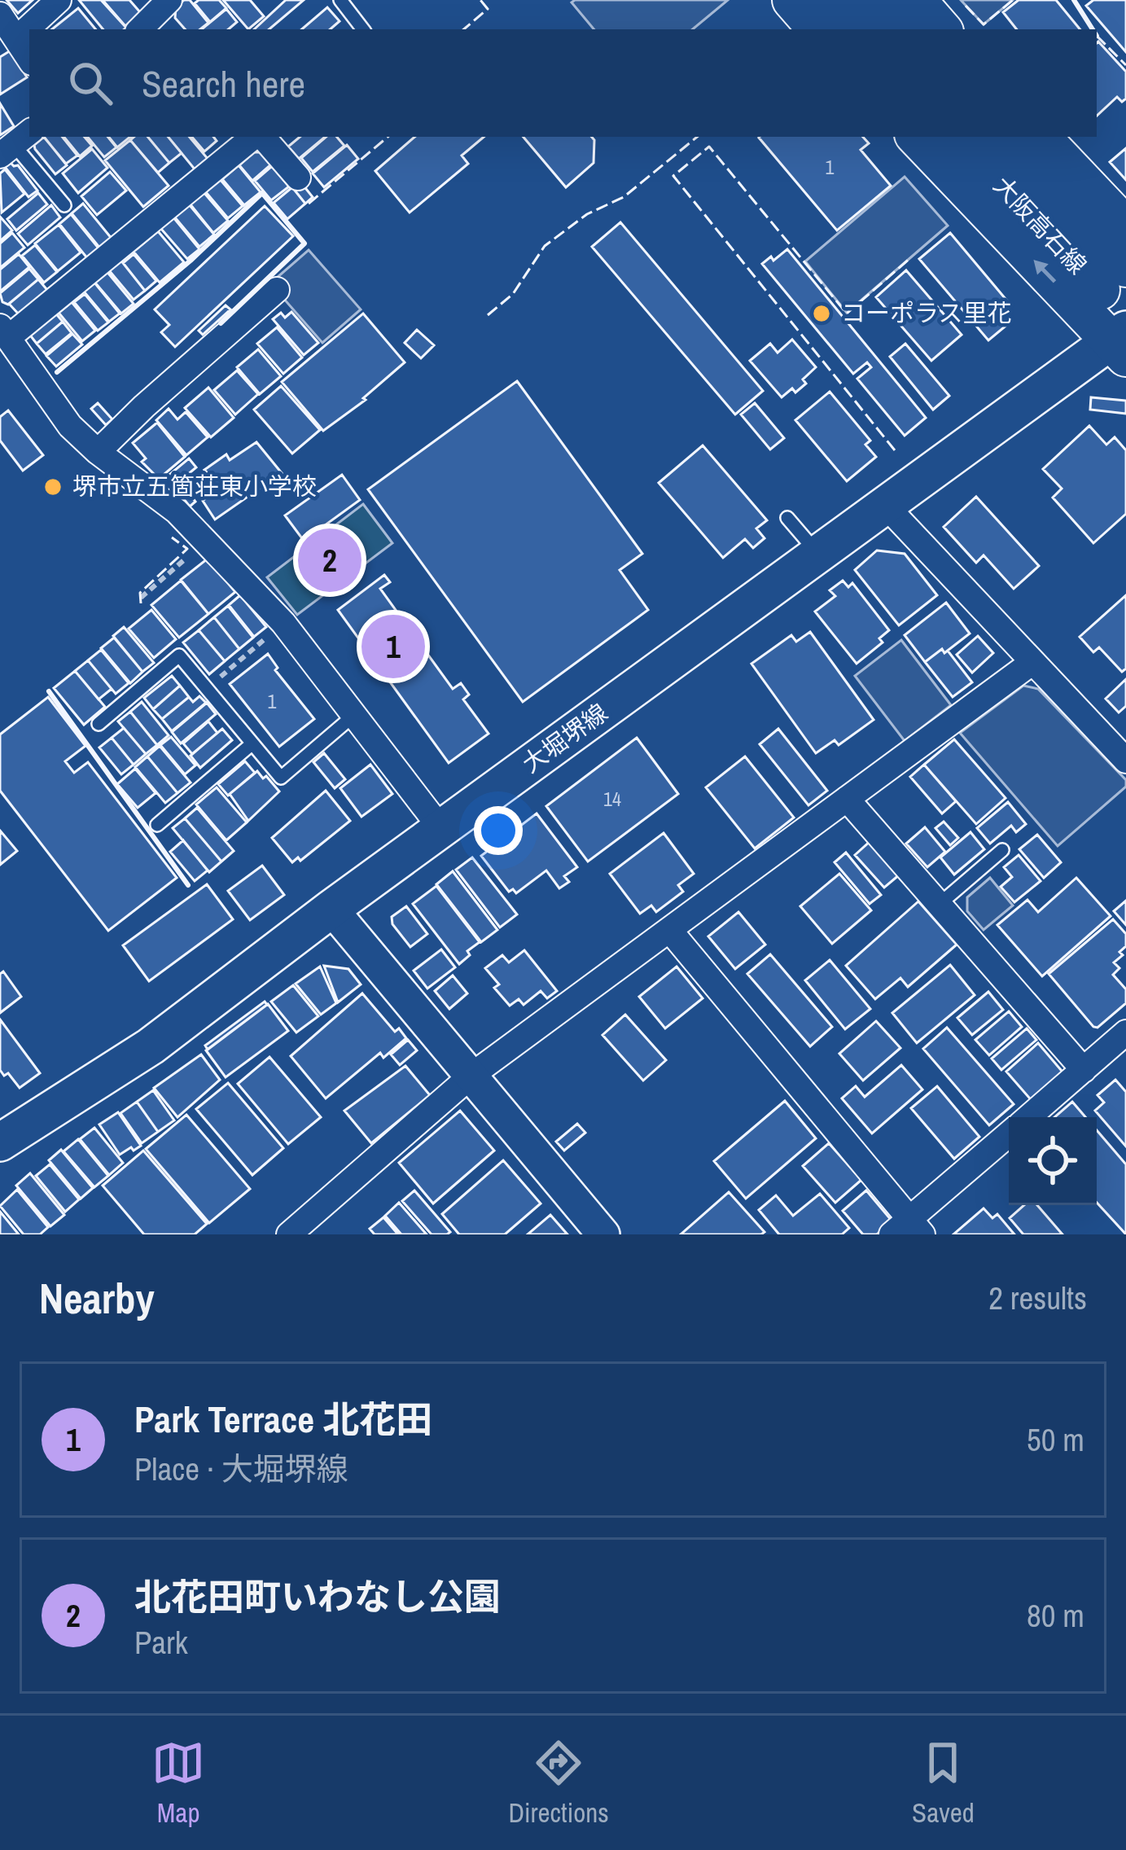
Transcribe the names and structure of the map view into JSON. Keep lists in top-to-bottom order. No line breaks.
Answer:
{"streets":{"main road":["大阪高石線","大堀堺線"]},"crossings":[["大阪高石線","大堀堺線"]],"places":["コーポラス里花","堺市立五箇荘東小学校"],"house_numbers":["1","1","14"],"page":{"search":"Search here","pins":["2","1"],"heading":["Nearby","2 results"],"list":[{"mark":"1","name":"Park Terrace 北花田","note":"Place · 大堀堺線","value":"50 m"},{"mark":"2","name":"北花田町いわなし公園","note":"Park","value":"80 m"}],"nav":["Map","Directions","Saved"]}}
